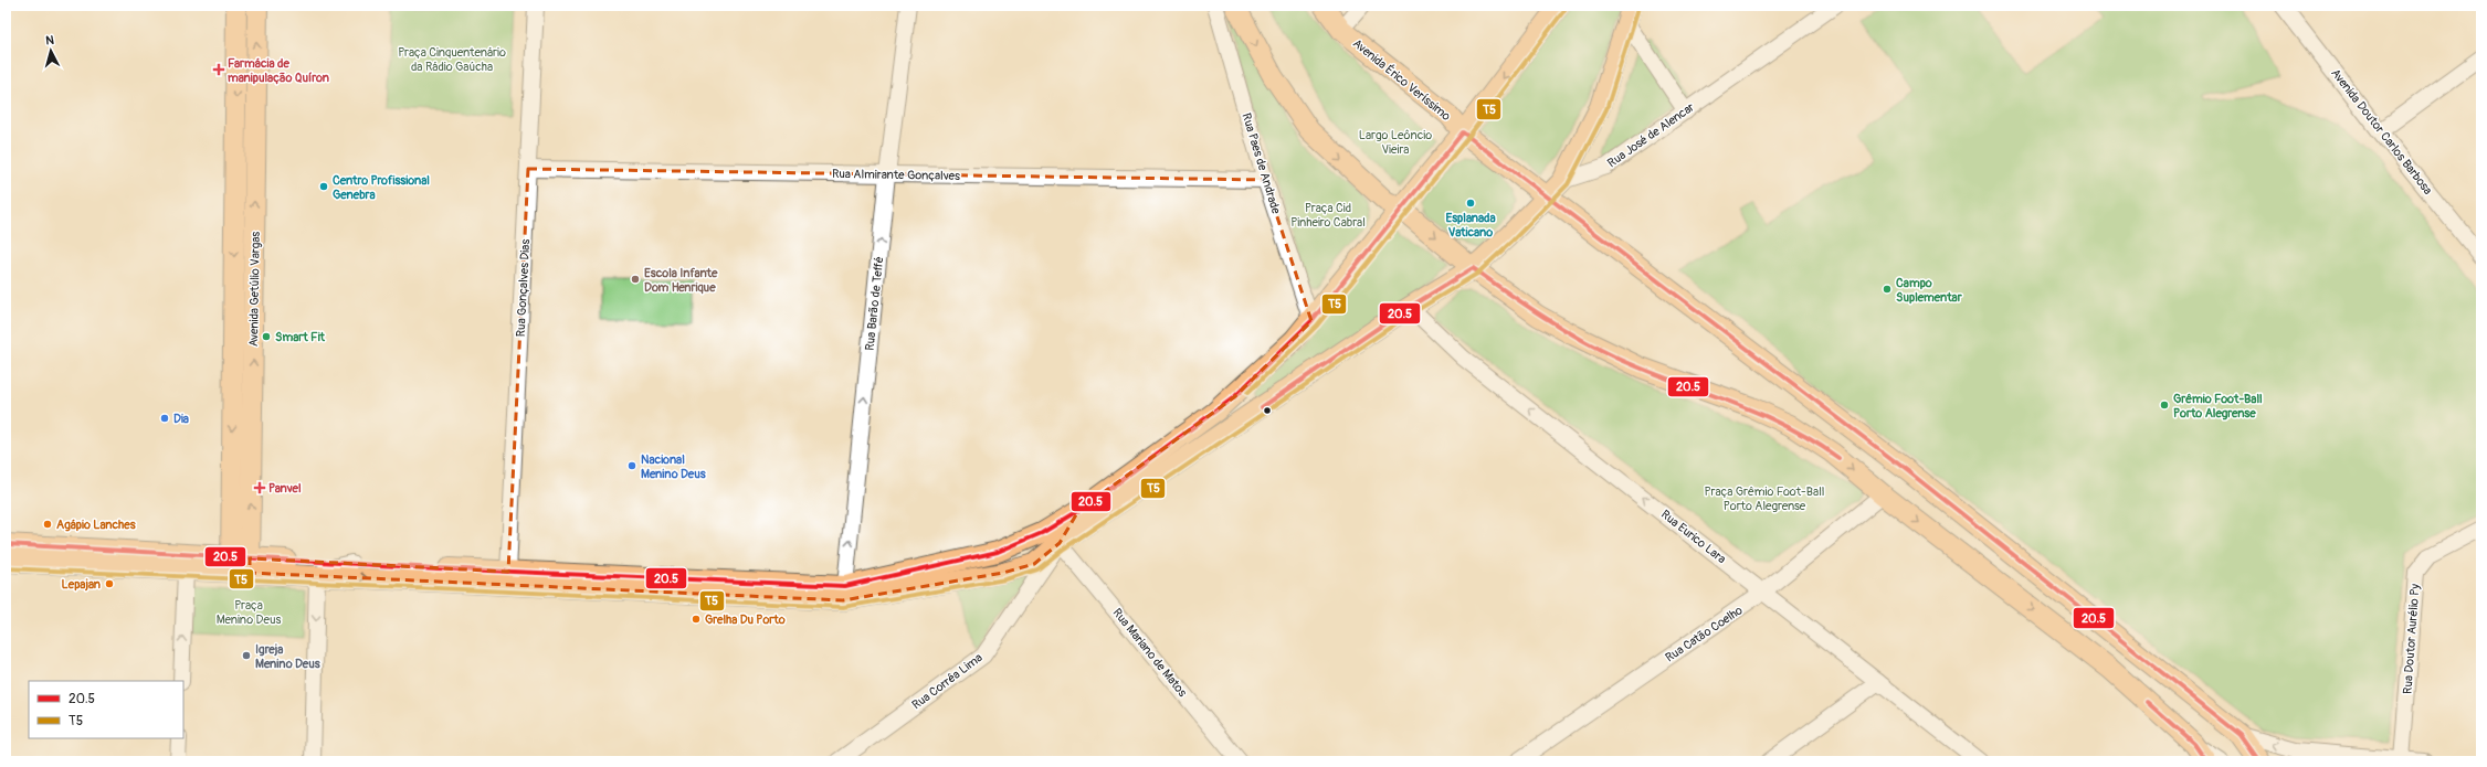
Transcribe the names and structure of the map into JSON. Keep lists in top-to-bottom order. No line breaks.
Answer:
{"streets":{"main road":["Avenida Érico Veríssimo","Avenida Getúlio Vargas"],"street":["Avenida Doutor Carlos Barbosa","Rua José de Alencar","Rua Paes de Andrade","Rua Almirante Gonçalves","Rua Gonçalves Dias","Rua Barão de Teffé","Rua Eurico Lara","Rua Catão Coelho","Rua Doutor Aurélio Py","Rua Mariano de Matos","Rua Corrêa Lima"]},"crossings":[["Rua Paes de Andrade","Rua Almirante Gonçalves"],["Rua Almirante Gonçalves","Rua Gonçalves Dias"],["Rua Almirante Gonçalves","Rua Barão de Teffé"],["Rua Eurico Lara","Rua Catão Coelho"],["Rua Mariano de Matos","Rua Corrêa Lima"]],"one_way":["Rua Barão de Teffé","Rua Eurico Lara"],"parks":["Praça Cinquentenário da Rádio Gaúcha","Largo Leôncio Vieira","Praça Cid Pinheiro Cabral","Praça Grêmio Foot-Ball Porto Alegrense","Praça Menino Deus"],"places":{"health":["Farmácia de manipulação Quíron","Panvel"],"other":["Centro Profissional Genebra","Esplanada Vaticano","Escola Infante Dom Henrique","Campo Suplementar","Smart Fit","Grêmio Foot-Ball Porto Alegrense","Dia","Nacional Menino Deus","Agápio Lanches","Lepajan","Grelha Du Porto","Igreja Menino Deus"]},"lines":["transit line T5","transit line 20.5"],"legend":["20.5","T5"],"north":"top"}
